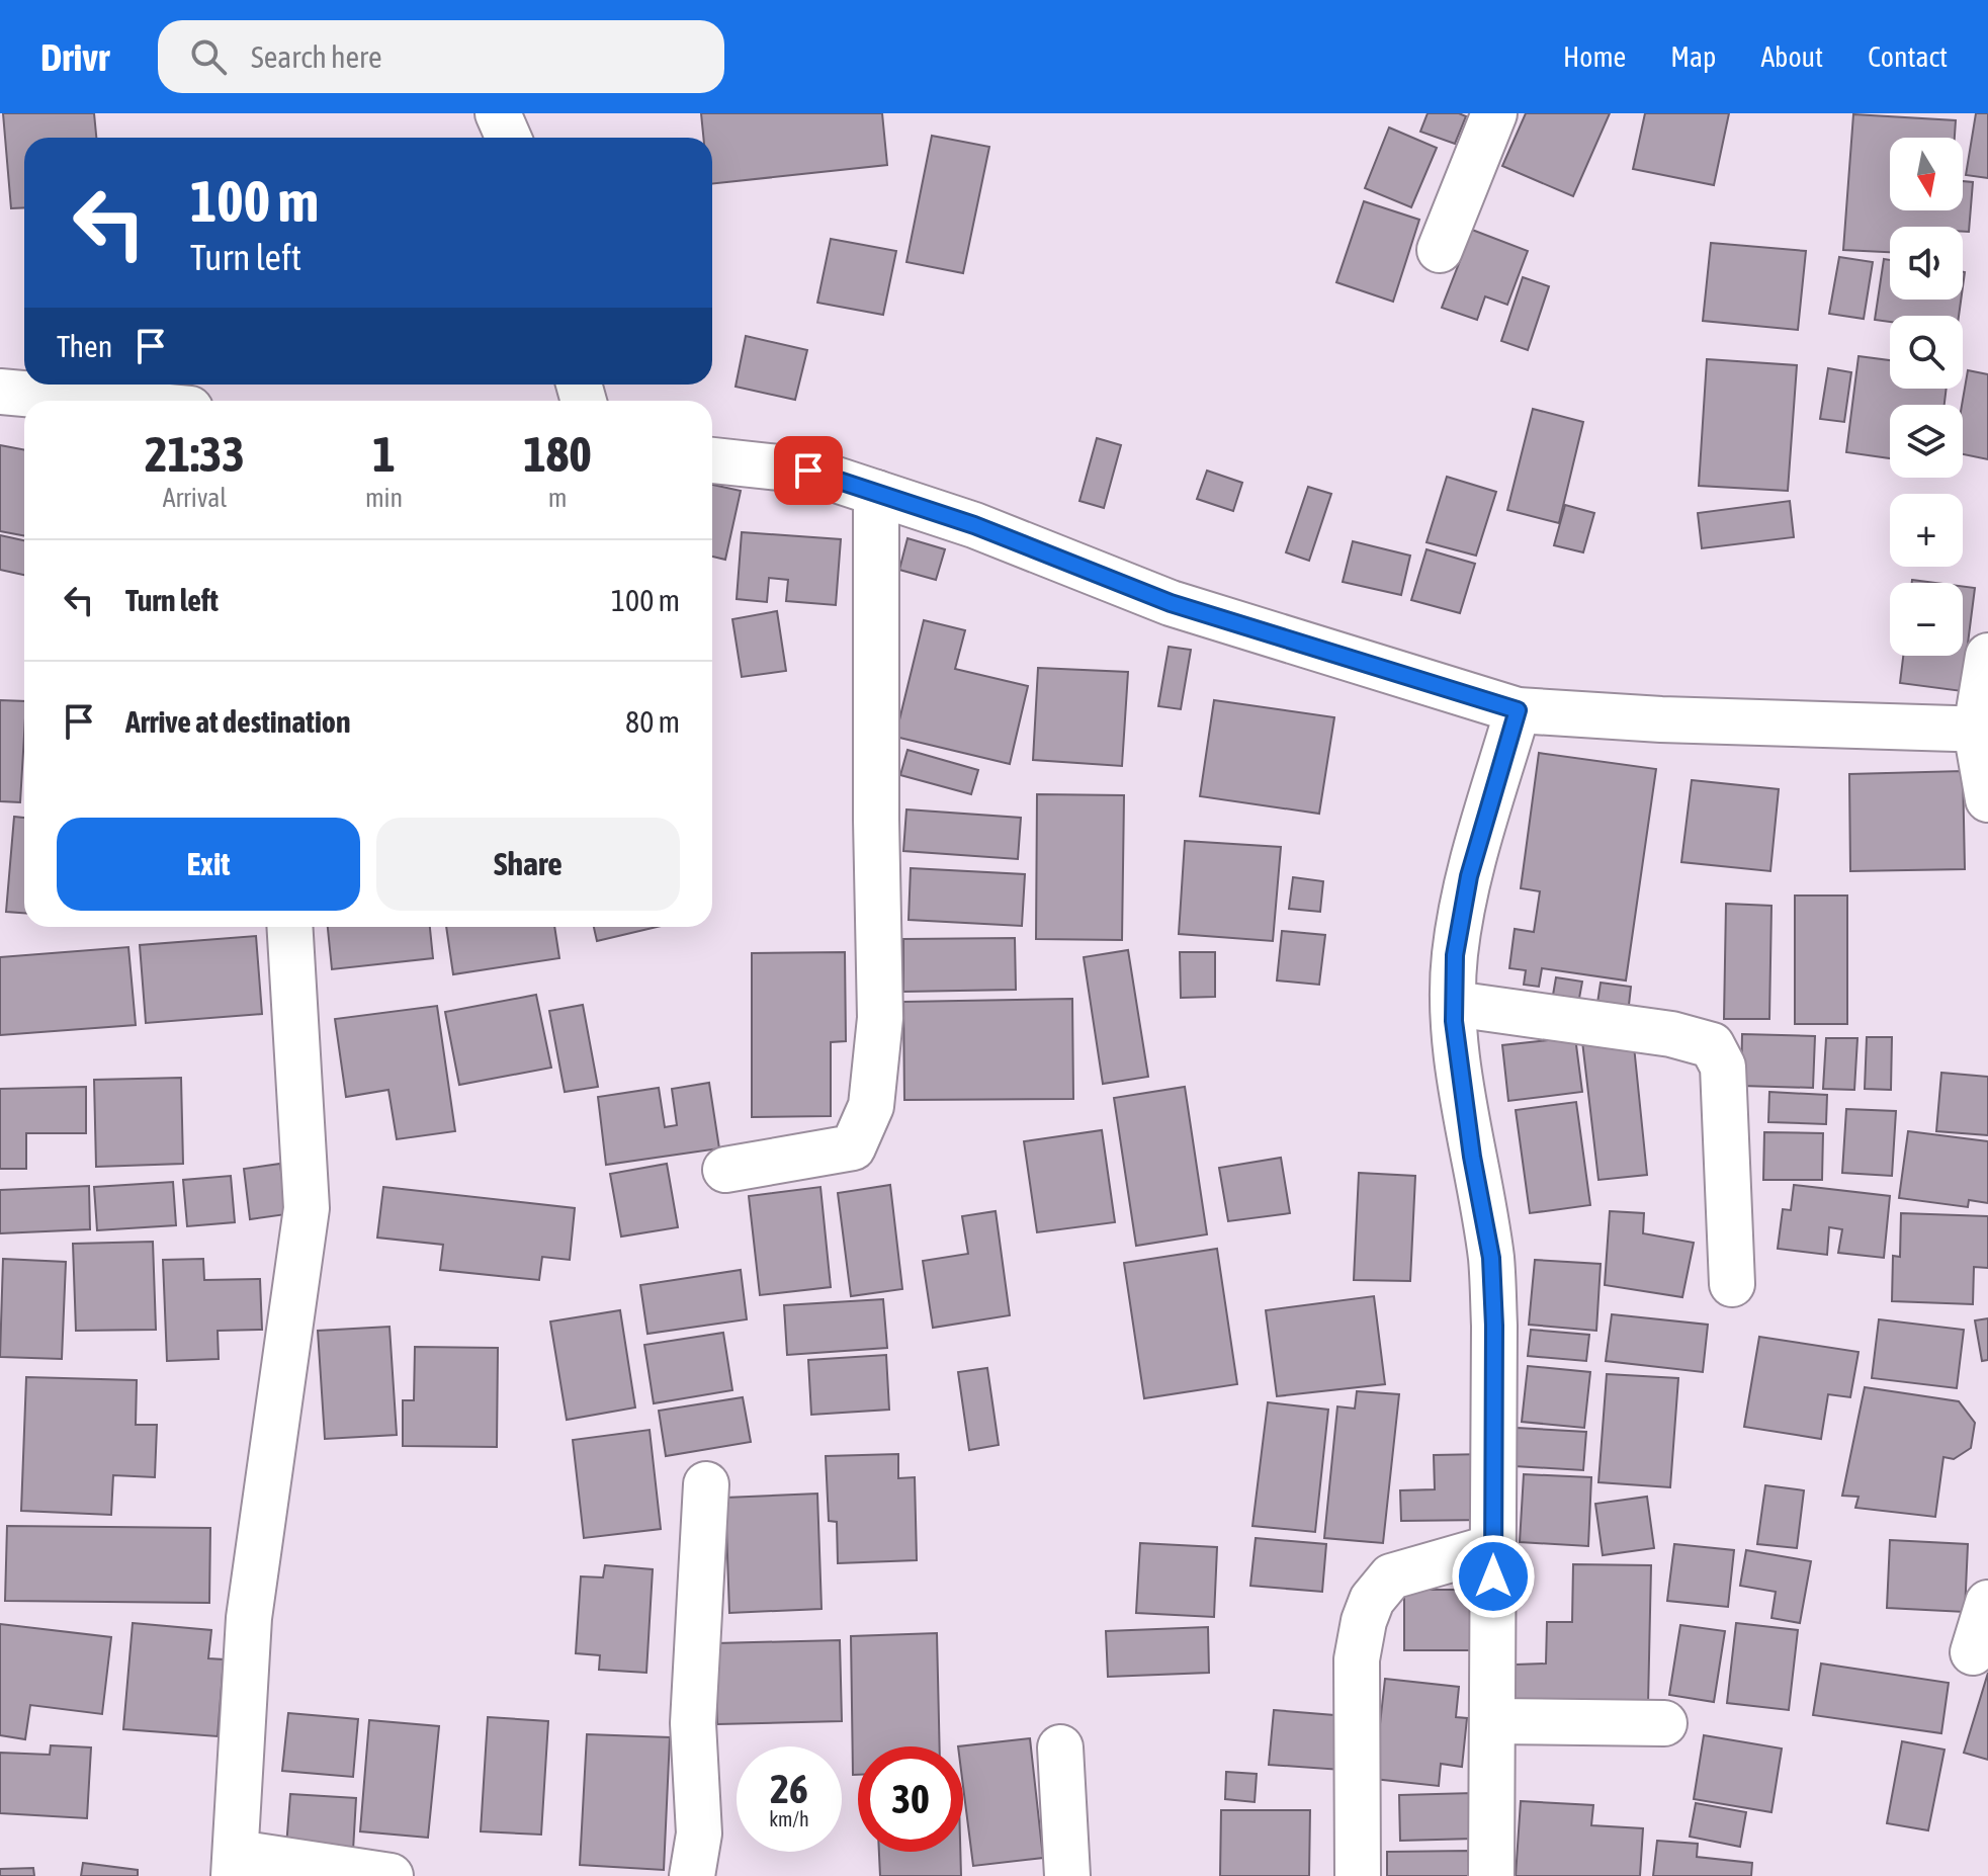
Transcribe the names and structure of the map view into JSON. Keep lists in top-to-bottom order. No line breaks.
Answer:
{"north":"bottom","page":{"header":"Drivr","search":"Search here","nav":["Home","Map","About","Contact"],"map_buttons":["+","−"],"turn":["100 m","Turn left"],"then":"Then","eta":["21:33","Arrival","1","min","180","m"],"list":[{"name":"Turn left","value":"100 m"},{"name":"Arrive at destination","value":"80 m"}],"buttons":["Exit","Share"],"speed":"26 km/h","limit":"30"}}
